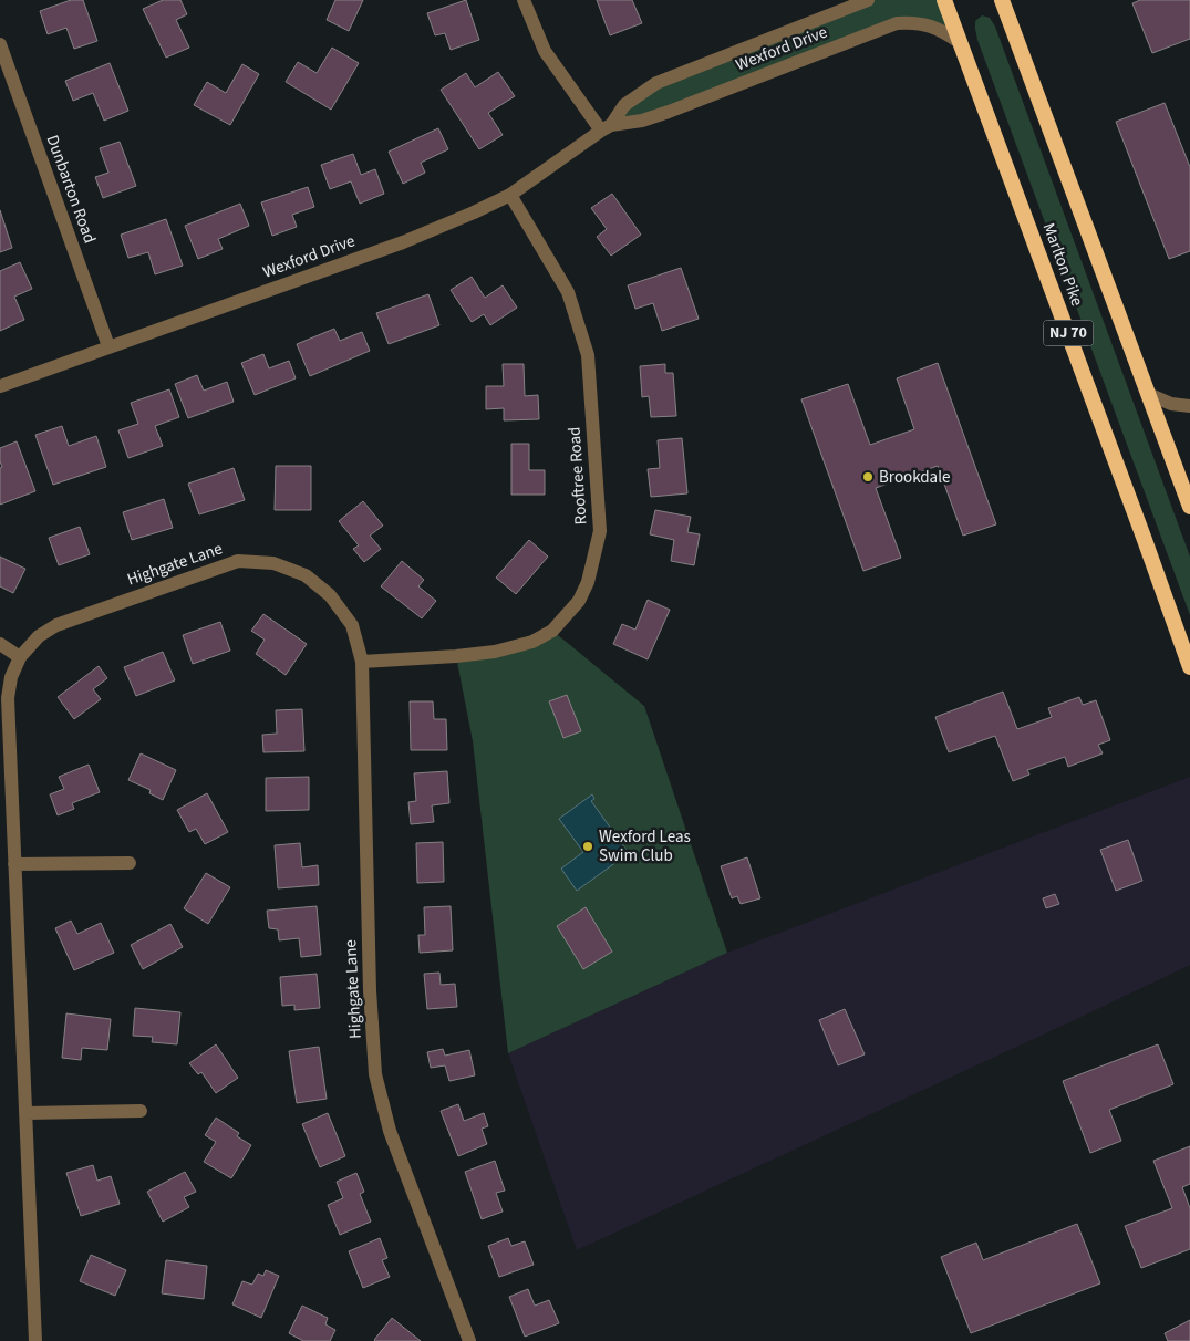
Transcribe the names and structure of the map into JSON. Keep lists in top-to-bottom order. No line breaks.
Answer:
{"streets":{"highway":["Marlton Pike","NJ 70"],"street":["Wexford Drive","Dunbarton Road","Rooftree Road","Highgate Lane"]},"crossings":[["Wexford Drive","Dunbarton Road"],["Wexford Drive","Marlton Pike"],["Wexford Drive","Rooftree Road"],["Rooftree Road","Highgate Lane"]],"places":["Brookdale","Wexford Leas Swim Club"]}
